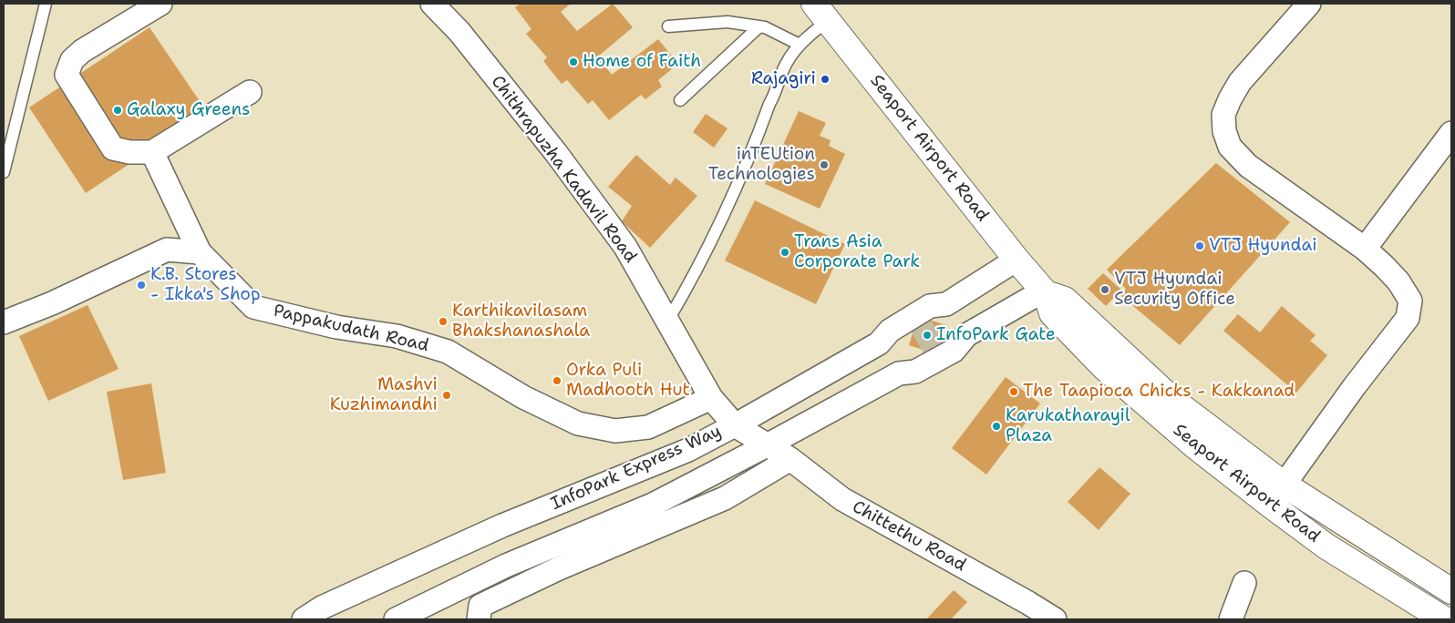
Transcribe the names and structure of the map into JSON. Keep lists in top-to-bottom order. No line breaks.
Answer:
{"streets":{"main road":["Seaport Airport Road"],"street":["Chithrapuzha Kadavil Road","Pappakudath Road","InfoPark Express Way","Chittethu Road"]},"crossings":[["Seaport Airport Road","InfoPark Express Way"],["Chithrapuzha Kadavil Road","Pappakudath Road"],["Chithrapuzha Kadavil Road","InfoPark Express Way"],["Chithrapuzha Kadavil Road","Chittethu Road"],["InfoPark Express Way","Chittethu Road"]],"places":["Home of Faith","Rajagiri","Galaxy Greens","inTEUtion Technologies","VTJ Hyundai","Trans Asia Corporate Park","K.B. Stores - Ikka's Shop","VTJ Hyundai Security Office","Karthikavilasam Bhakshanashala","InfoPark Gate","Orka Puli Madhooth Hut","The Taapioca Chicks - Kakkanad","Mashvi Kuzhimandhi","Karukatharayil Plaza"]}
